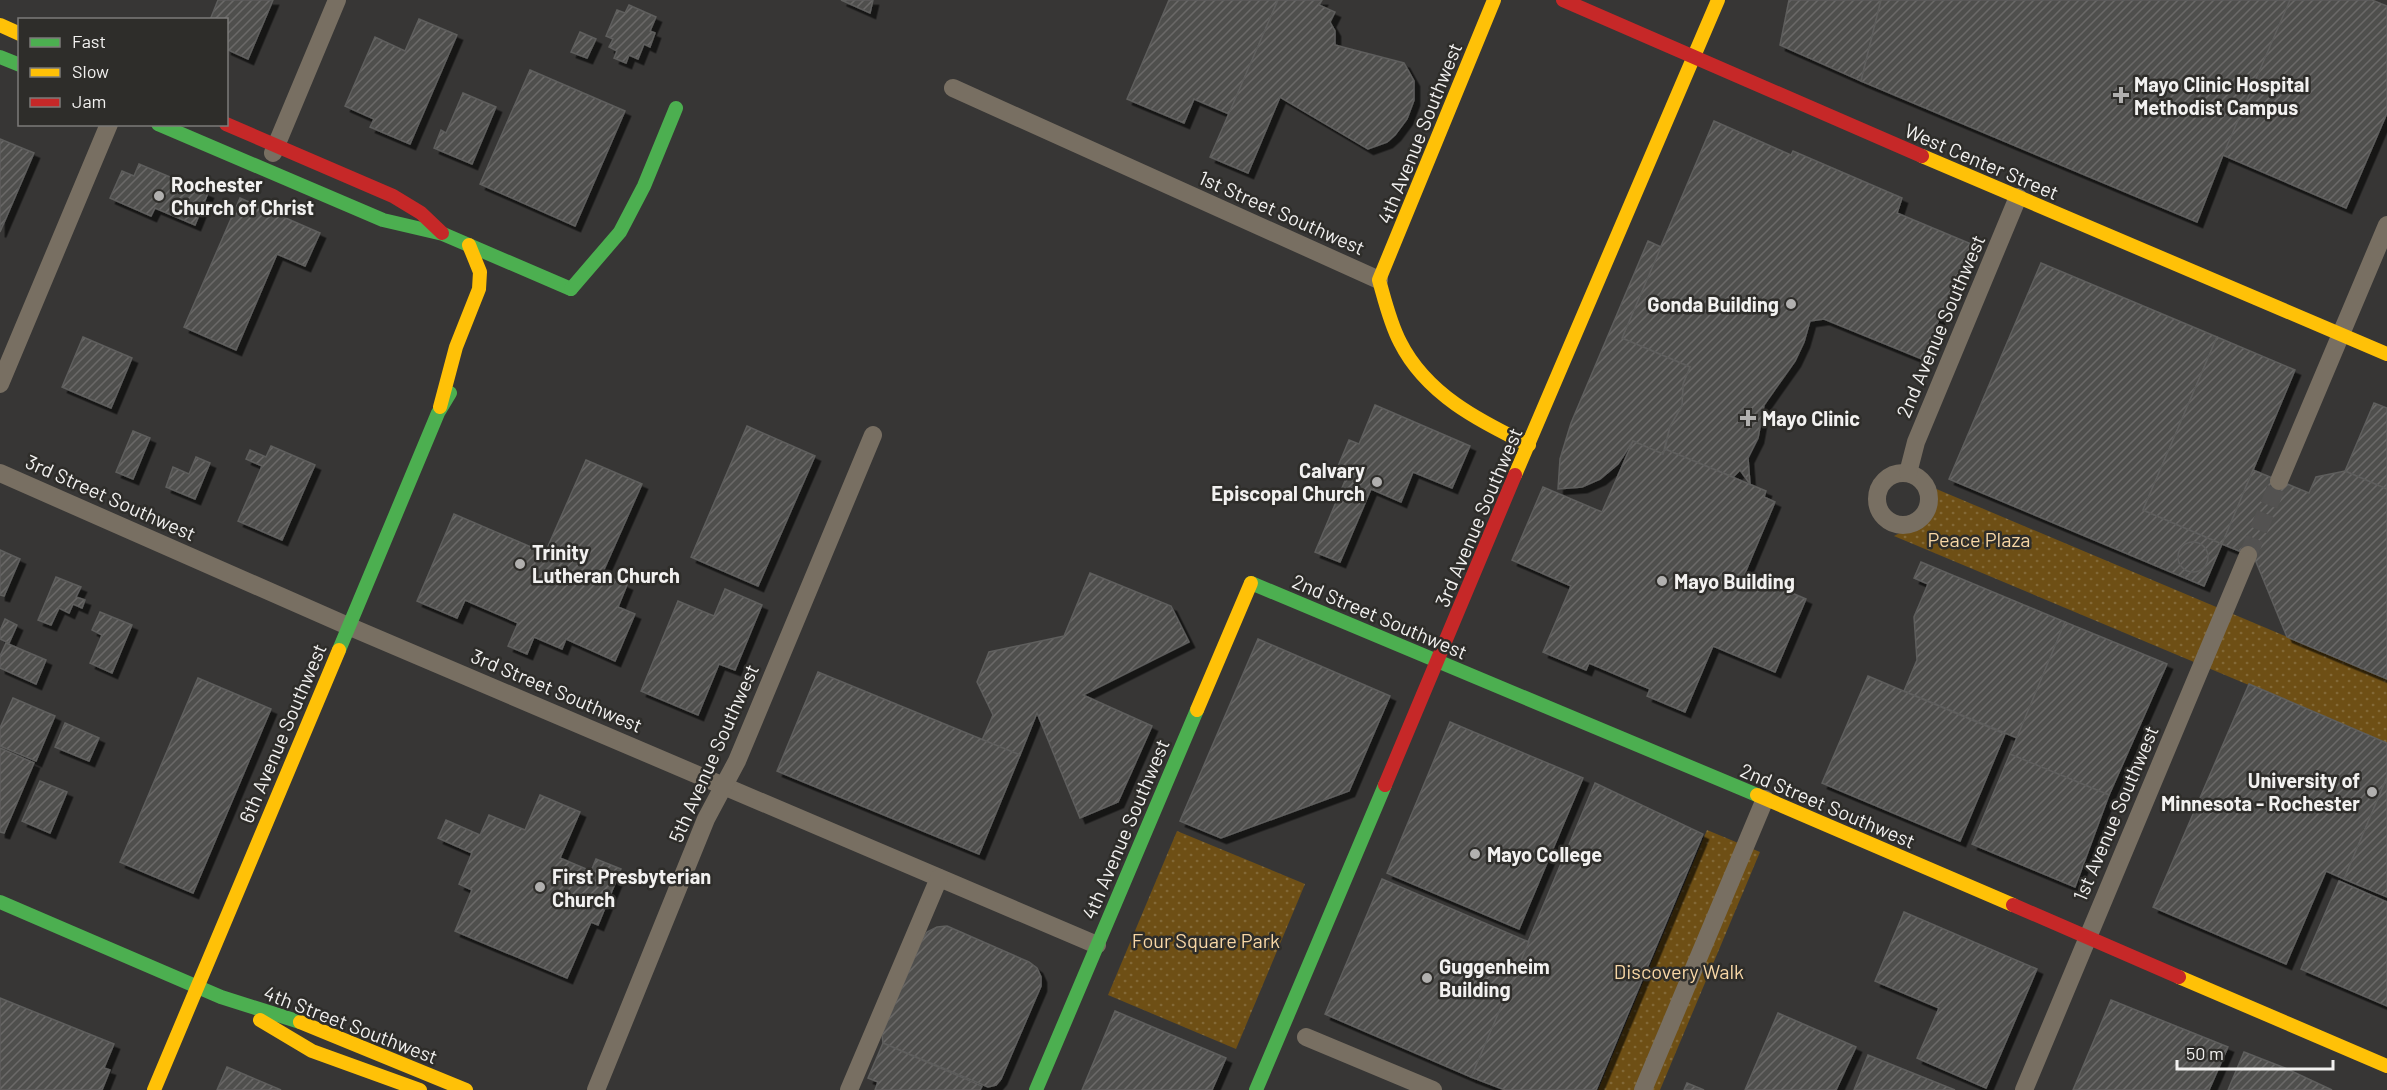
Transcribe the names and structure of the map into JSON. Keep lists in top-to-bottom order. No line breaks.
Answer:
{"streets":{"main road":["4th Avenue Southwest","West Center Street","1st Street Southwest","3rd Avenue Southwest","2nd Street Southwest","6th Avenue Southwest","4th Street Southwest"],"street":["2nd Avenue Southwest","3rd Street Southwest","5th Avenue Southwest","1st Avenue Southwest"]},"crossings":[["4th Avenue Southwest","1st Street Southwest"],["4th Avenue Southwest","3rd Street Southwest"],["4th Avenue Southwest","2nd Street Southwest"],["West Center Street","2nd Avenue Southwest"],["West Center Street","3rd Avenue Southwest"],["1st Street Southwest","3rd Avenue Southwest"],["3rd Street Southwest","6th Avenue Southwest"],["3rd Street Southwest","5th Avenue Southwest"],["3rd Avenue Southwest","2nd Street Southwest"],["2nd Street Southwest","1st Avenue Southwest"],["6th Avenue Southwest","4th Street Southwest"]],"parks":["Peace Plaza","Four Square Park","Discovery Walk"],"places":{"health":["Mayo Clinic Hospital Methodist Campus","Mayo Clinic"],"other":["Rochester Church of Christ","Gonda Building","Calvary Episcopal Church","Trinity Lutheran Church","Mayo Building","University of Minnesota - Rochester","Mayo College","First Presbyterian Church","Guggenheim Building"]},"legend":["Fast","Slow","Jam"],"scale_bar":"50 m"}
